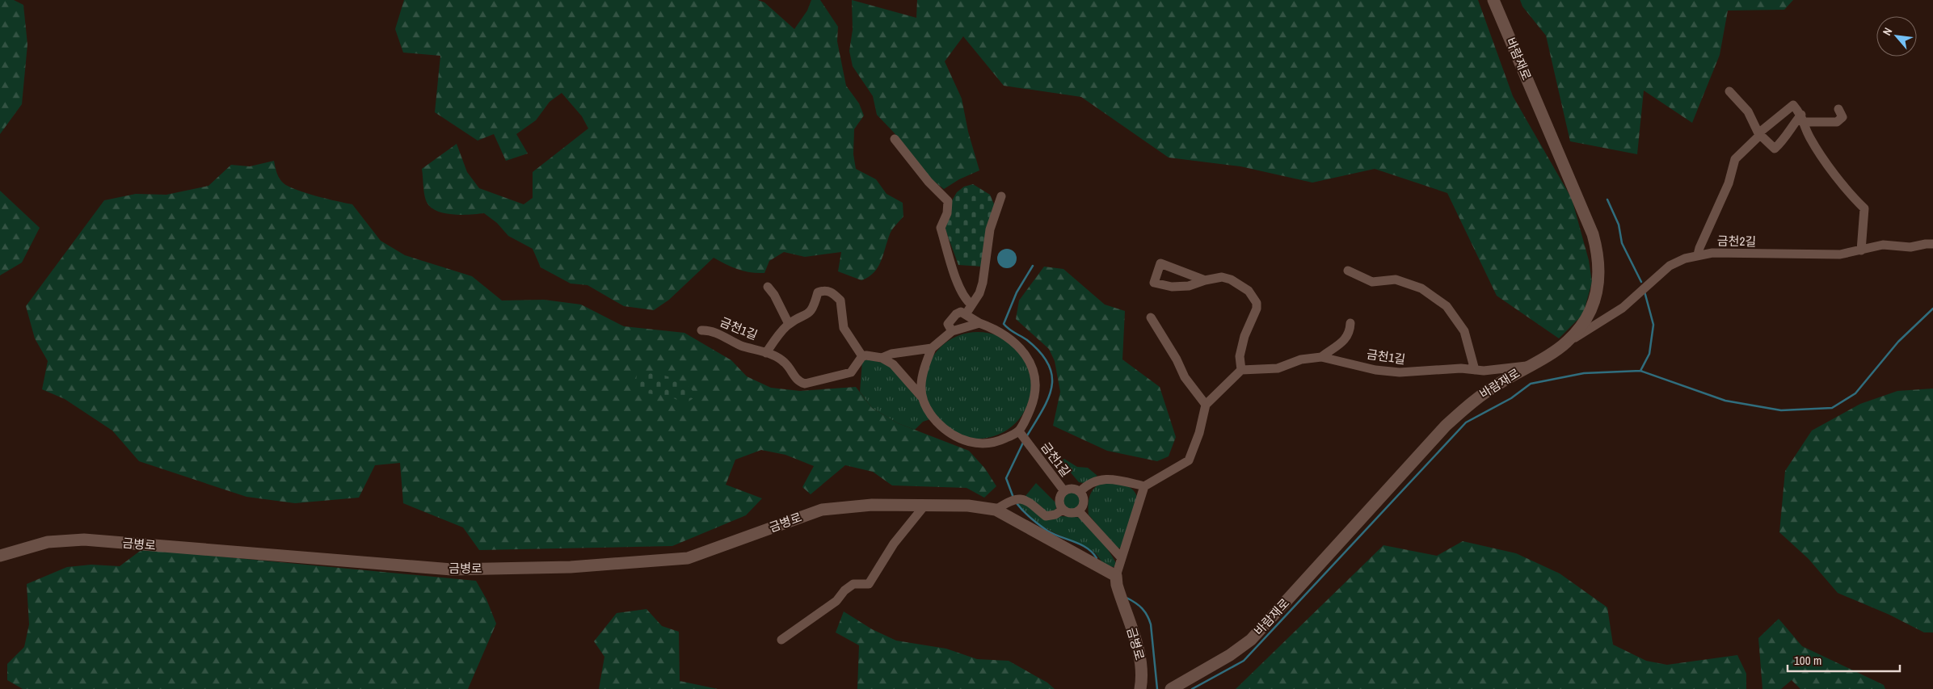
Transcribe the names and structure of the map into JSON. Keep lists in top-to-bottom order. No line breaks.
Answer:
{"streets":{"street":["바람재로","금천2길","금천1길","금병로"]},"crossings":[["바람재로","금천2길"],["바람재로","금천1길"]],"scale_bar":"100 m","north":"top left"}
